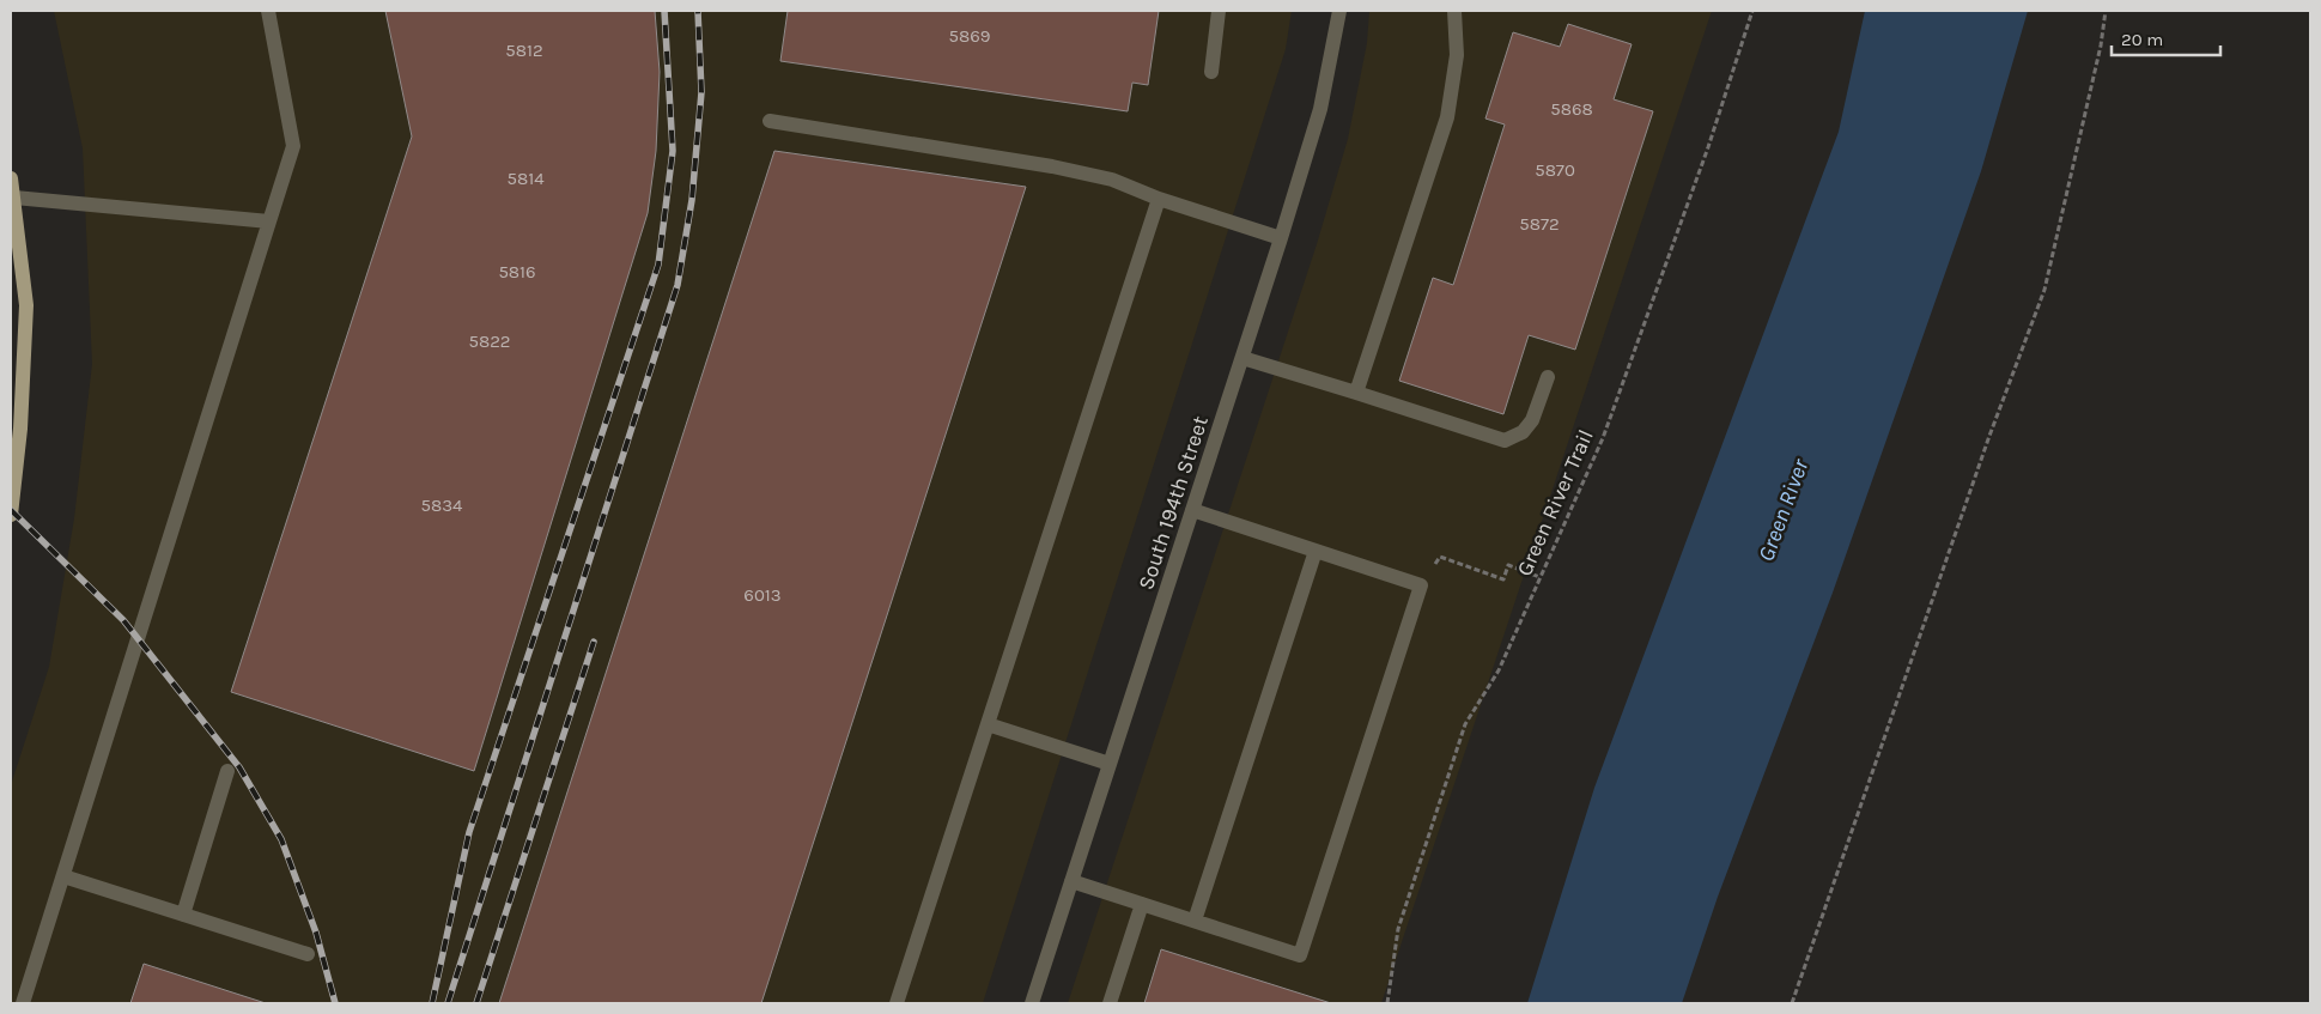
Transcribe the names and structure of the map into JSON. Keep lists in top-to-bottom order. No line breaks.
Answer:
{"streets":{"street":["South 194th Street"],"path":["Green River Trail"]},"water":["Green River"],"house_numbers":["5869","5812","5868","5870","5814","5872","5816","5822","5834","6013"],"scale_bar":"20 m"}
